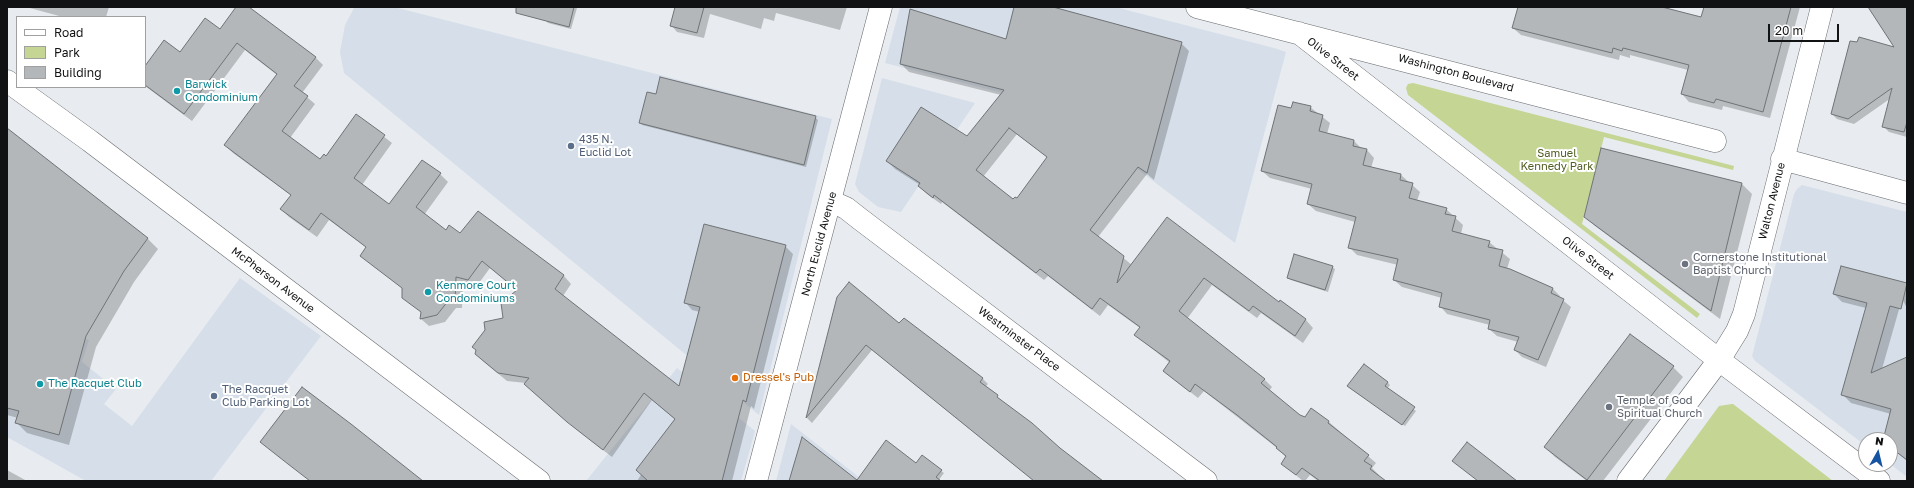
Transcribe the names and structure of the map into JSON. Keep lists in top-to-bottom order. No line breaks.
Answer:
{"streets":{"street":["Olive Street","Washington Boulevard","Walton Avenue","North Euclid Avenue","McPherson Avenue","Westminster Place"]},"crossings":[["Olive Street","Washington Boulevard"],["Olive Street","Walton Avenue"],["North Euclid Avenue","Westminster Place"]],"parks":["Samuel Kennedy Park"],"places":["Barwick Condominium","435 N. Euclid Lot","Cornerstone Institutional Baptist Church","Kenmore Court Condominiums","Dressel's Pub","The Racquet Club","The Racquet Club Parking Lot","Temple of God Spiritual Church"],"legend":["Road","Park","Building"],"scale_bar":"20 m","north":"top"}
